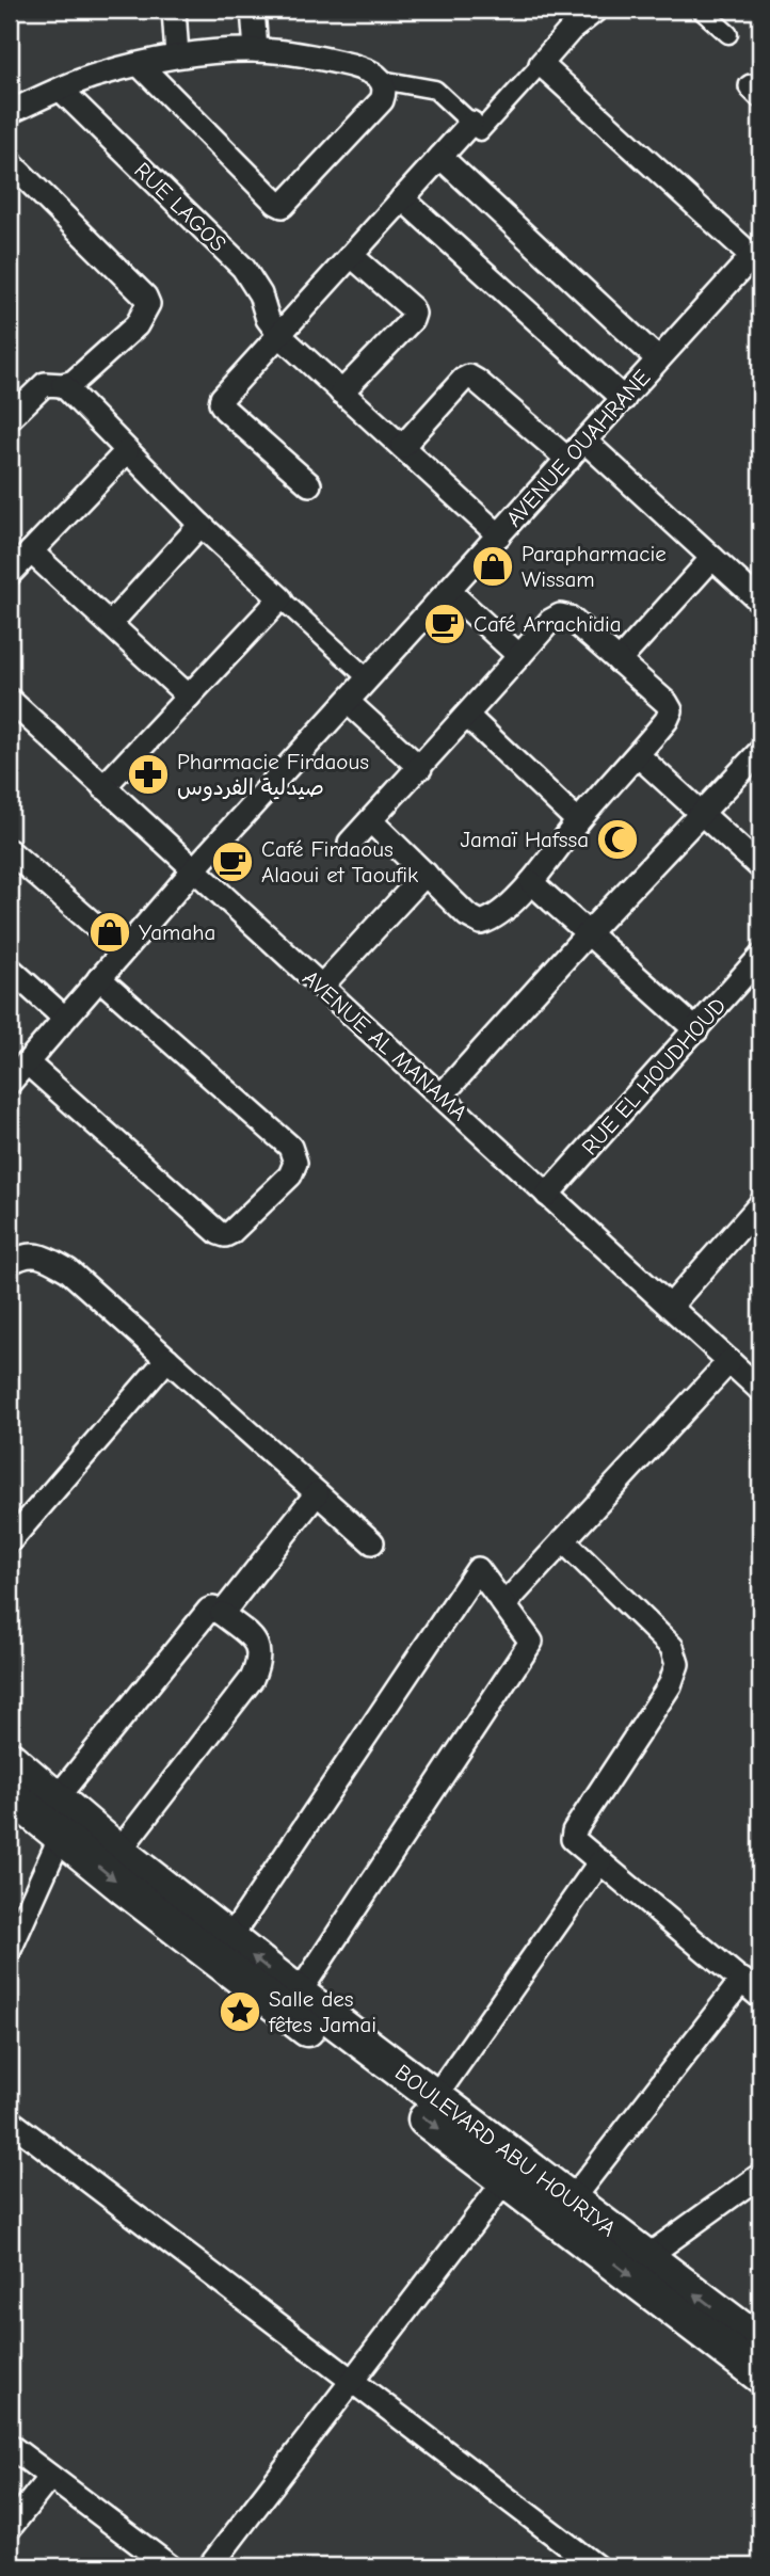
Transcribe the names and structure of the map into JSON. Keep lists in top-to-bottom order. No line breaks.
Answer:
{"streets":{"main road":["BOULEVARD ABU HOURIYA"],"street":["RUE LAGOS","AVENUE OUAHRANE","AVENUE AL MANAMA","RUE EL HOUDHOUD"]},"crossings":[["RUE LAGOS","AVENUE OUAHRANE"],["AVENUE OUAHRANE","AVENUE AL MANAMA"],["AVENUE AL MANAMA","RUE EL HOUDHOUD"]],"places":{"shop":["Parapharmacie Wissam","Yamaha"],"cafe":["Café Arrachidia","Café Firdaous Alaoui et Taoufik"],"pharmacy":["Pharmacie Firdaous صيدلية الفردوس"],"mosque":["Jamaï Hafssa"],"place":["Salle des fêtes Jamai"]}}
